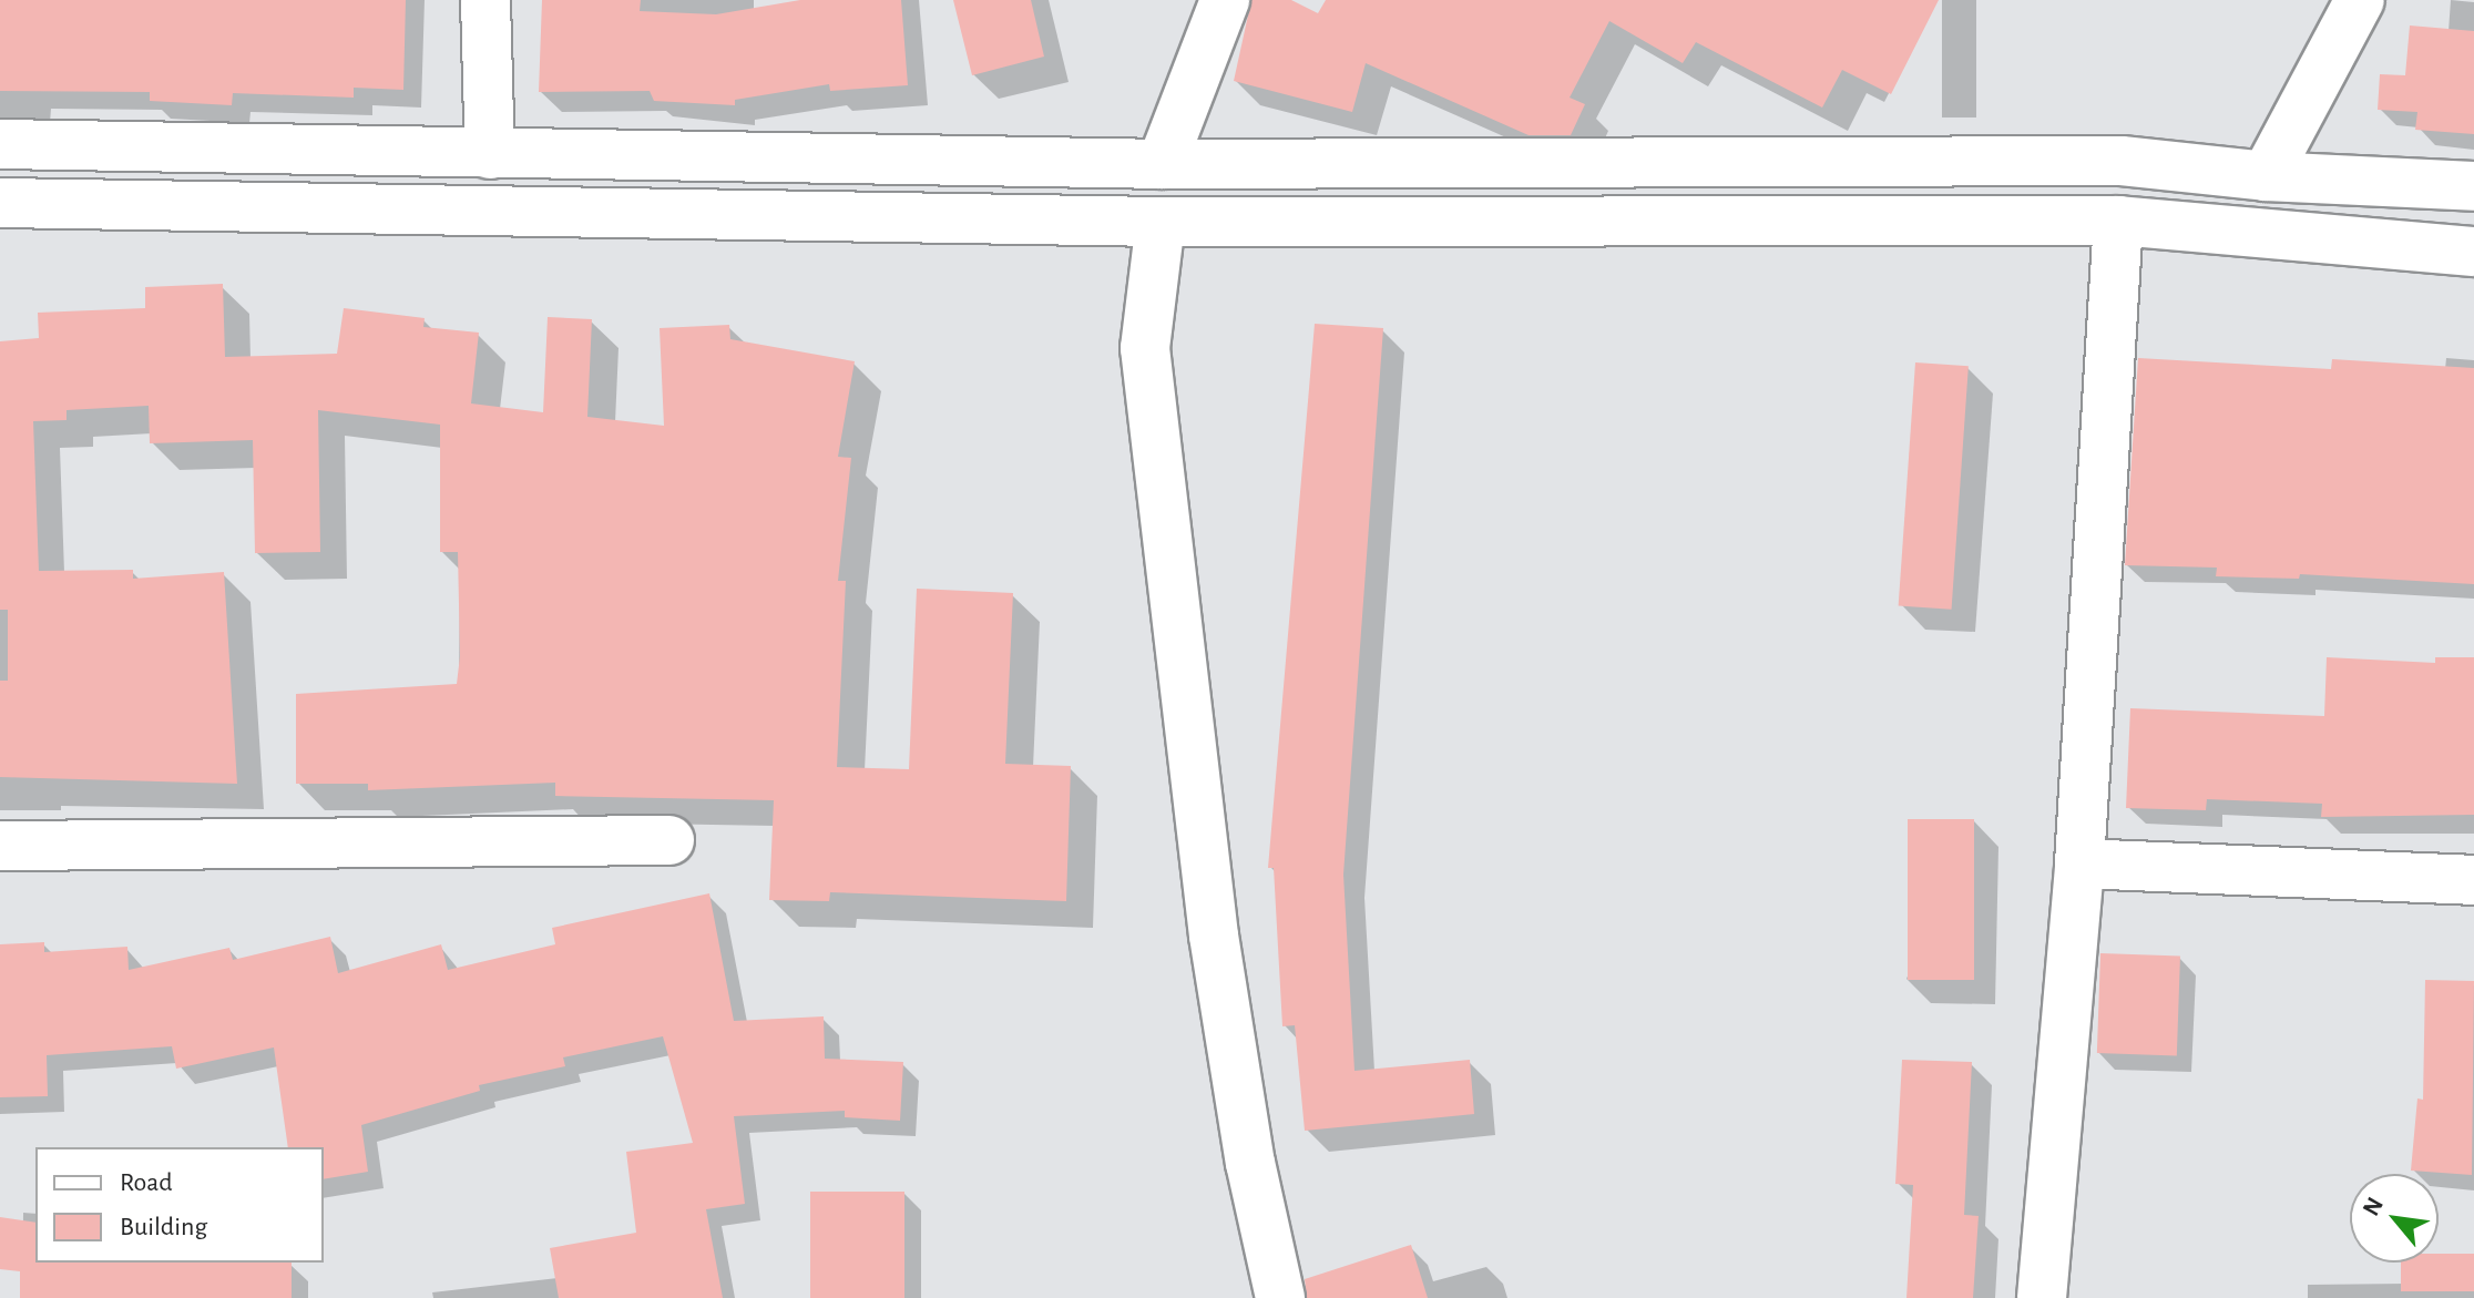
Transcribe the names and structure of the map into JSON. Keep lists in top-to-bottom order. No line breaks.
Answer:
{"legend":["Road","Building"],"north":"top left"}
